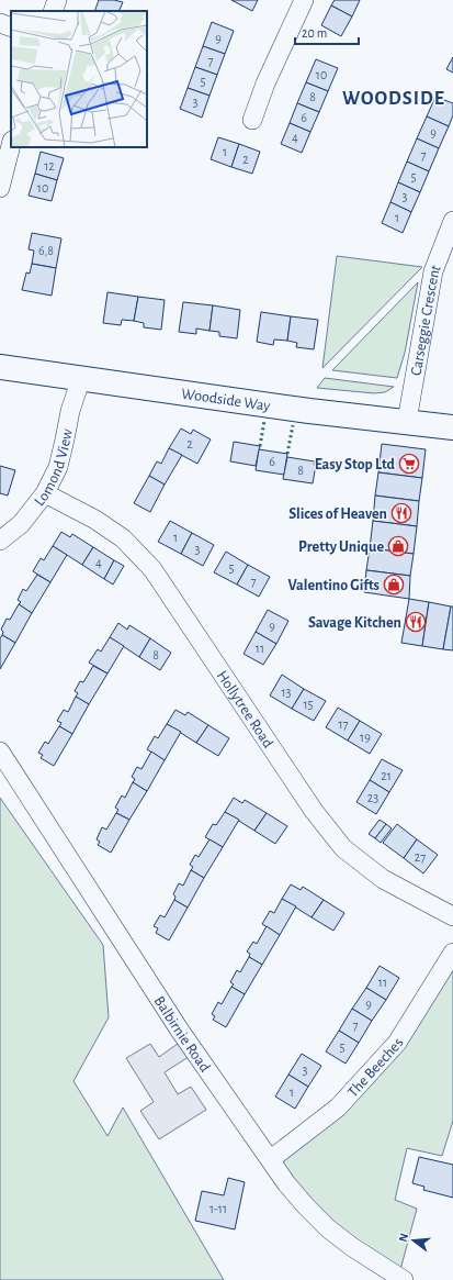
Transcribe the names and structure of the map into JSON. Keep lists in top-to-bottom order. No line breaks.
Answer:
{"streets":{"street":["Carseggie Crescent","Woodside Way","Lomond View","Hollytree Road","Balbirnie Road","The Beeches"]},"crossings":[["Carseggie Crescent","Woodside Way"],["Woodside Way","Lomond View"],["Lomond View","Hollytree Road"],["Balbirnie Road","The Beeches"]],"districts":["WOODSIDE"],"places":{"supermarket":["Easy Stop Ltd"],"restaurant":["Slices of Heaven","Savage Kitchen"],"shop":["Pretty Unique","Valentino Gifts"]},"house_numbers":["9","7","10","5","8","3","6","9","4","1","7","2","12","5","10","3","1","6,8","2","6","8","1","3","4","5","7","9","11","8","13","15","17","19","21","23","27","11","9","7","5","3","1","1-11"],"scale_bar":"20 m","north":"left"}
